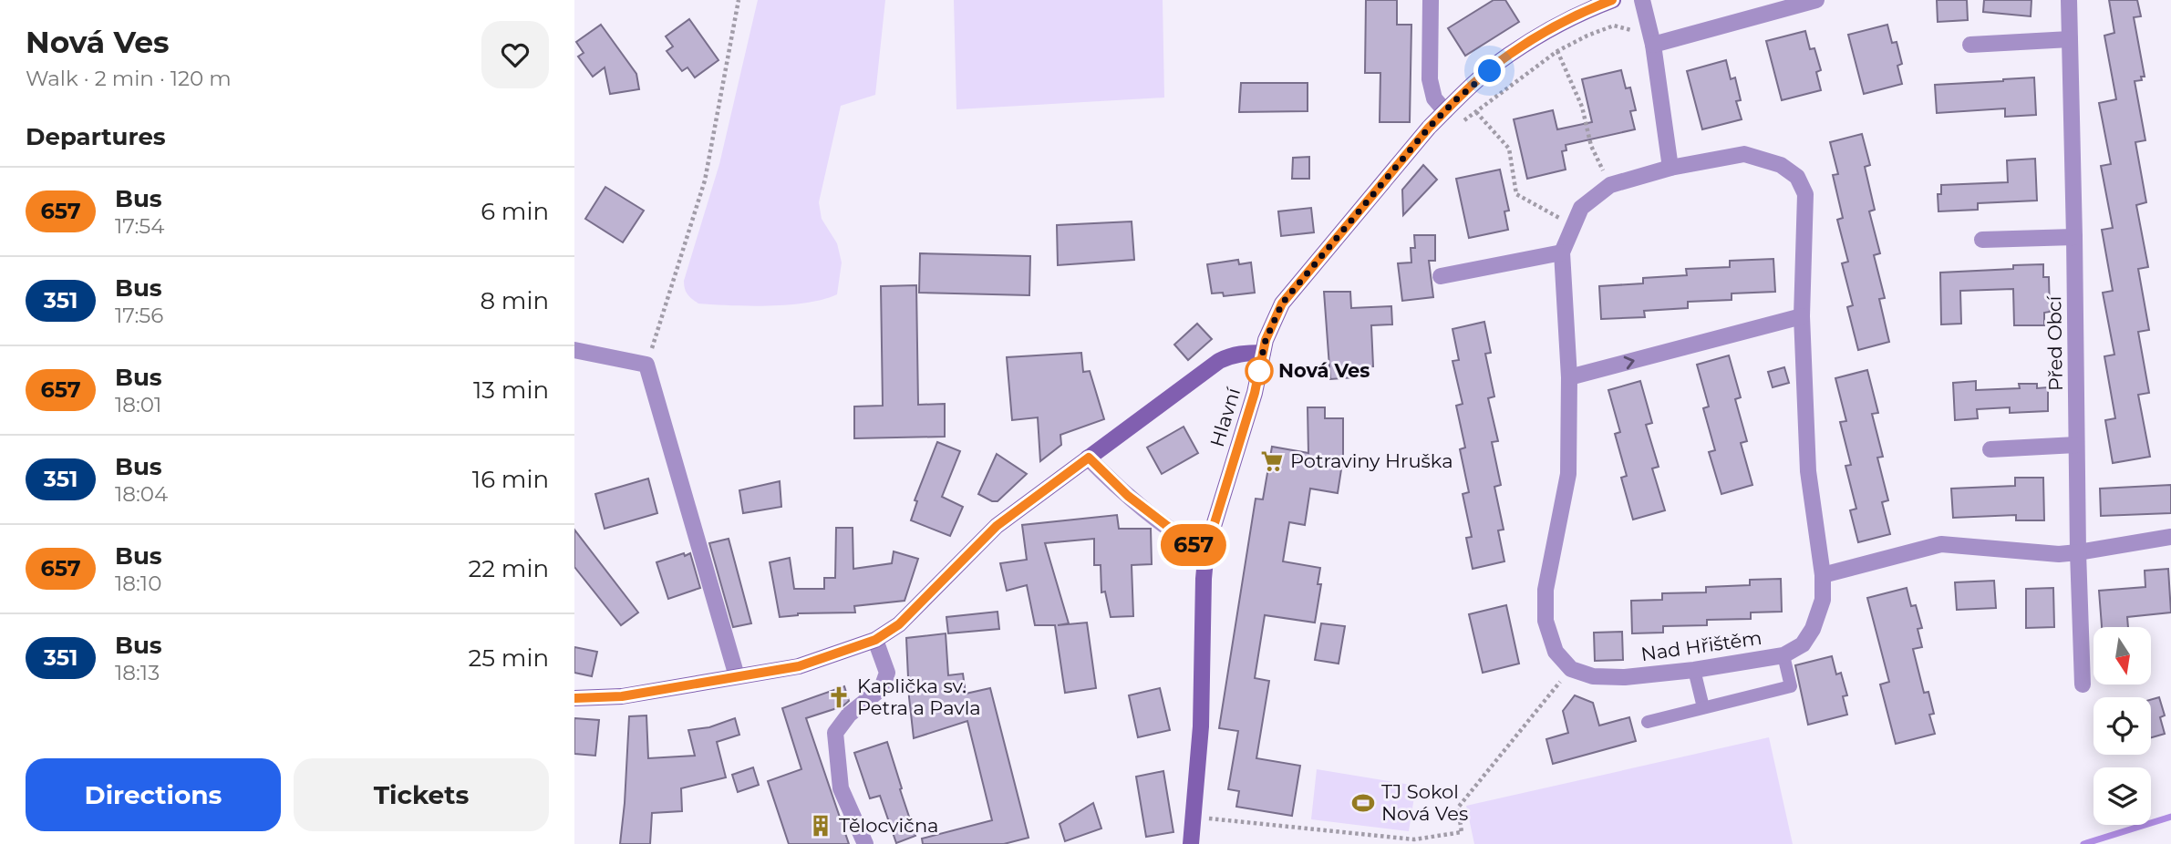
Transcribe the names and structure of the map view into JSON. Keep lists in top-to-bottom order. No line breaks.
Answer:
{"streets":{"street":["Před Obcí","Hlavní","Nad Hřištěm"]},"places":{"other":["Nová Ves"],"supermarket":["Potraviny Hruška"],"church":["Kaplička sv. Petra a Pavla"],"sports":["TJ Sokol Nová Ves"],"building":["Tělocvična"]},"lines":["bus line 657"],"north":"bottom","page":{"heading":[["Nová Ves","Walk · 2 min · 120 m"],"Departures"],"on_map":"657","list":[{"mark":"657","name":"Bus","note":"17:54","value":"6 min"},{"mark":"351","name":"Bus","note":"17:56","value":"8 min"},{"mark":"657","name":"Bus","note":"18:01","value":"13 min"},{"mark":"351","name":"Bus","note":"18:04","value":"16 min"},{"mark":"657","name":"Bus","note":"18:10","value":"22 min"},{"mark":"351","name":"Bus","note":"18:13","value":"25 min"}],"buttons":["Directions","Tickets"]}}
